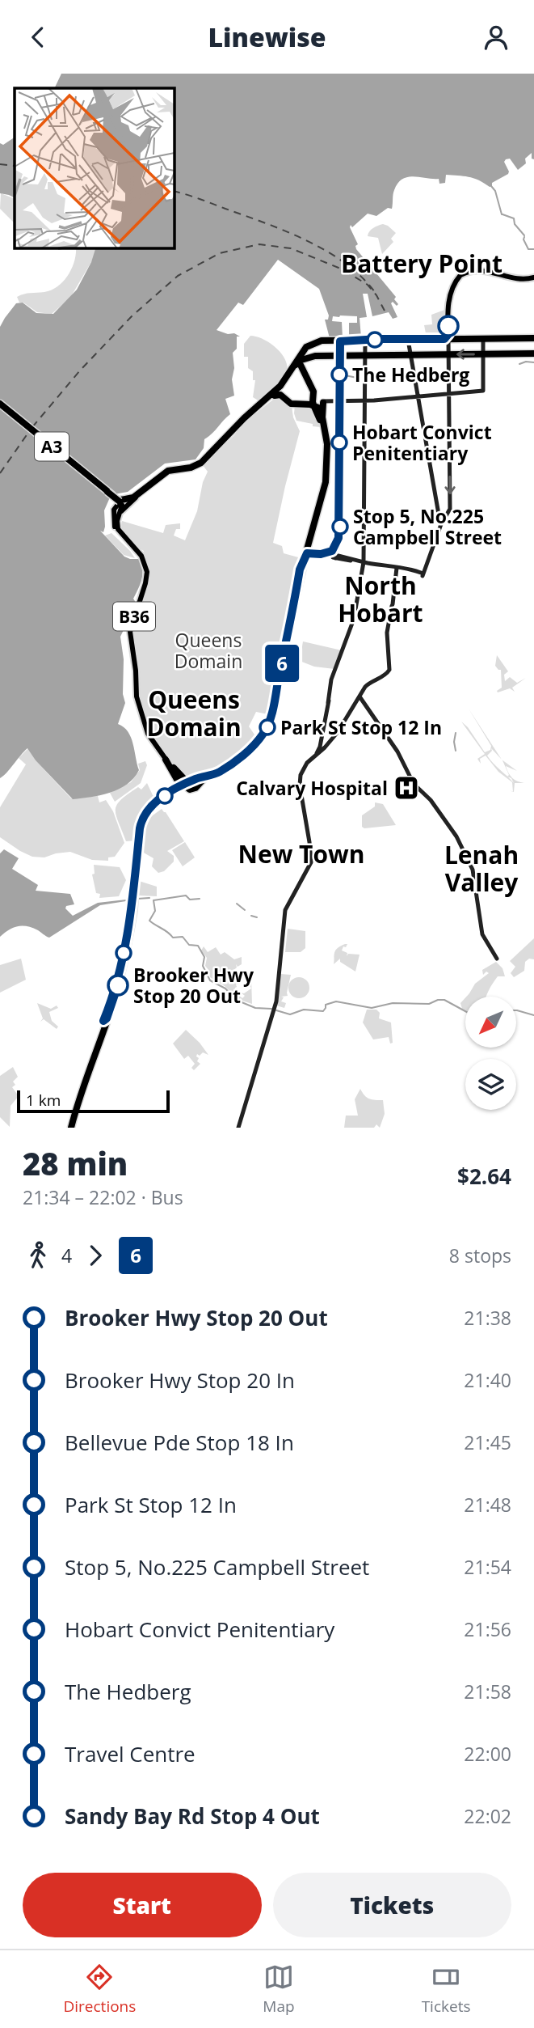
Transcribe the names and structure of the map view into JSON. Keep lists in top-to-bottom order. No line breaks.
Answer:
{"streets":{"highway":["A3"],"main road":["B36"]},"crossings":[["A3","B36"]],"districts":["Battery Point","North Hobart","Queens Domain","New Town","Lenah Valley"],"parks":["Queens Domain"],"places":{"other":["The Hedberg","Hobart Convict Penitentiary","Stop 5, No.225 Campbell Street","Park St Stop 12 In","Brooker Hwy Stop 20 Out"],"hospital":["Calvary Hospital"]},"lines":["bus line 6"],"scale_bar":"1 km","north":"bottom left","page":{"header":"Linewise","on_map":"6","scale":"1 km","heading":["28 min","21:34 – 22:02 · Bus","$2.64"],"legs":["4","6","8 stops"],"list":[{"name":"Brooker Hwy Stop 20 Out","value":"21:38"},{"name":"Brooker Hwy Stop 20 In","value":"21:40"},{"name":"Bellevue Pde Stop 18 In","value":"21:45"},{"name":"Park St Stop 12 In","value":"21:48"},{"name":"Stop 5, No.225 Campbell Street","value":"21:54"},{"name":"Hobart Convict Penitentiary","value":"21:56"},{"name":"The Hedberg","value":"21:58"},{"name":"Travel Centre","value":"22:00"},{"name":"Sandy Bay Rd Stop 4 Out","value":"22:02"}],"buttons":["Start","Tickets"],"tabs":["Directions","Map","Tickets"]}}
